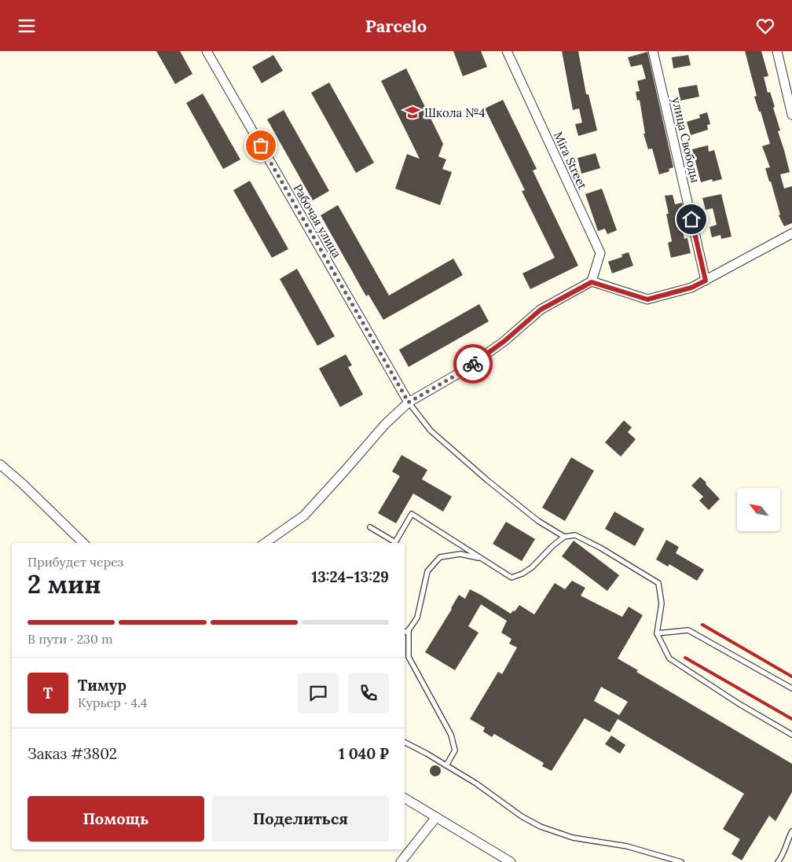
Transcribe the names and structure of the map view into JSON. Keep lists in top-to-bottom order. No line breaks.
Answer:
{"streets":{"street":["улица Свободы","Mira Street","Рабочая улица"]},"places":{"school or university":["Школа №4"]},"north":"top left","page":{"header":"Parcelo","heading":["2 мин","Прибудет через","13:24–13:29"],"panel":["Тимур","Курьер · 4.4","Заказ #3802","1 040 ₽"],"bar":"В пути · 230 m","round":"Т","buttons":["Помощь","Поделиться"]}}
